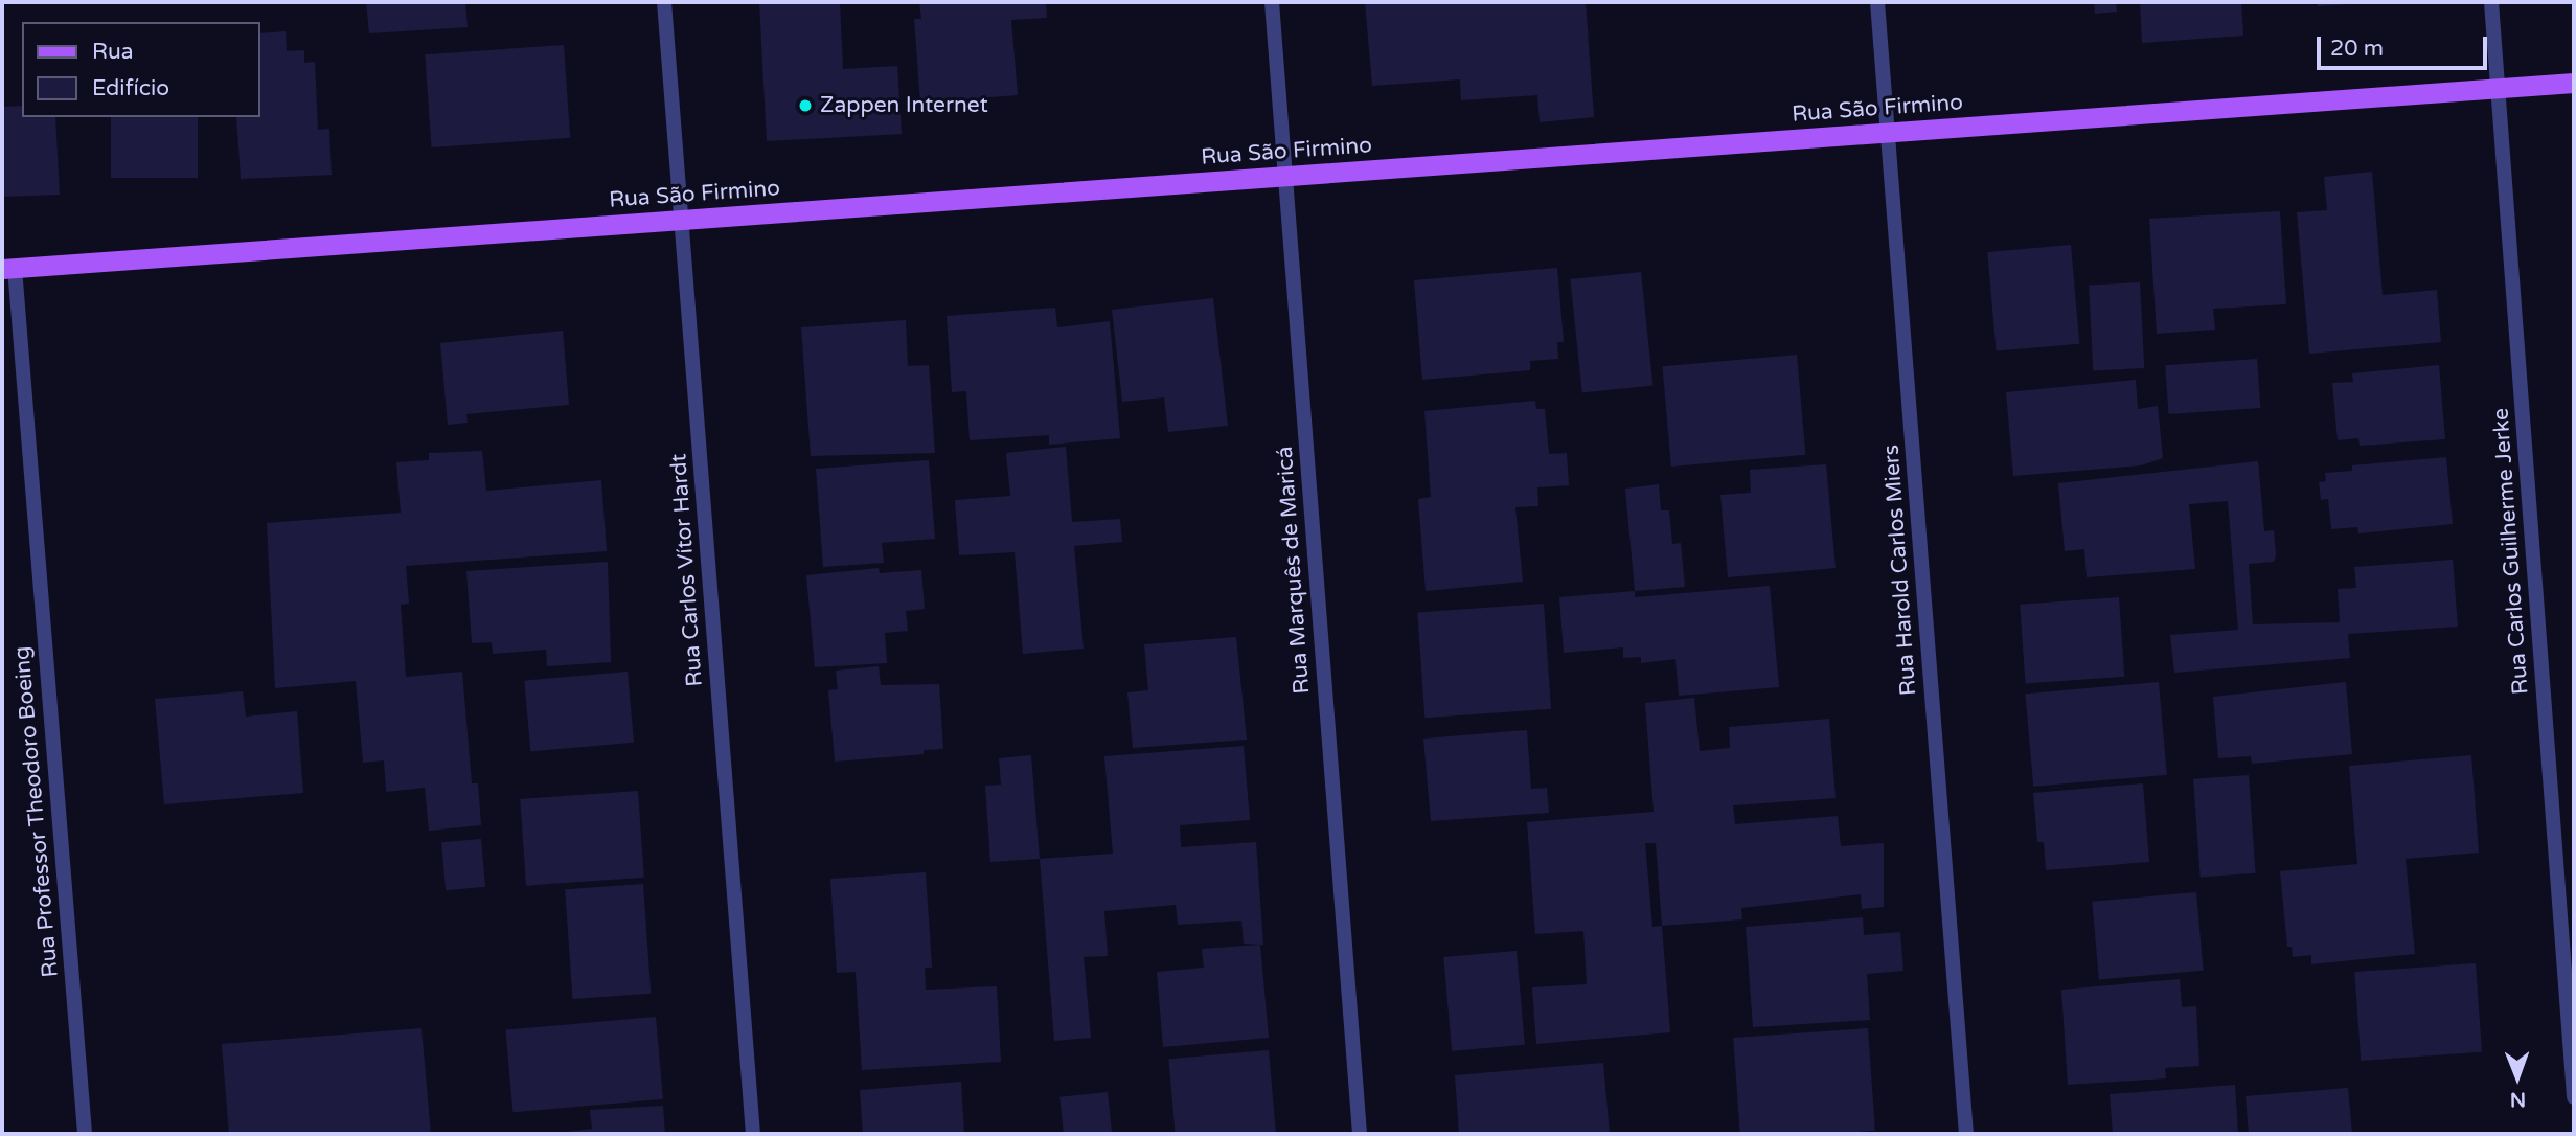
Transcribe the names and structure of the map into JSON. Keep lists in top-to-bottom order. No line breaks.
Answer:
{"streets":{"main road":["Rua São Firmino"],"street":["Rua Carlos Guilherme Jerke","Rua Carlos Vítor Hardt","Rua Marquês de Maricá","Rua Harold Carlos Miers","Rua Professor Theodoro Boeing"]},"crossings":[["Rua São Firmino","Rua Carlos Guilherme Jerke"],["Rua São Firmino","Rua Carlos Vítor Hardt"],["Rua São Firmino","Rua Marquês de Maricá"],["Rua São Firmino","Rua Harold Carlos Miers"],["Rua São Firmino","Rua Professor Theodoro Boeing"]],"places":["Zappen Internet"],"legend":["Rua","Edifício"],"scale_bar":"20 m","north":"bottom"}
